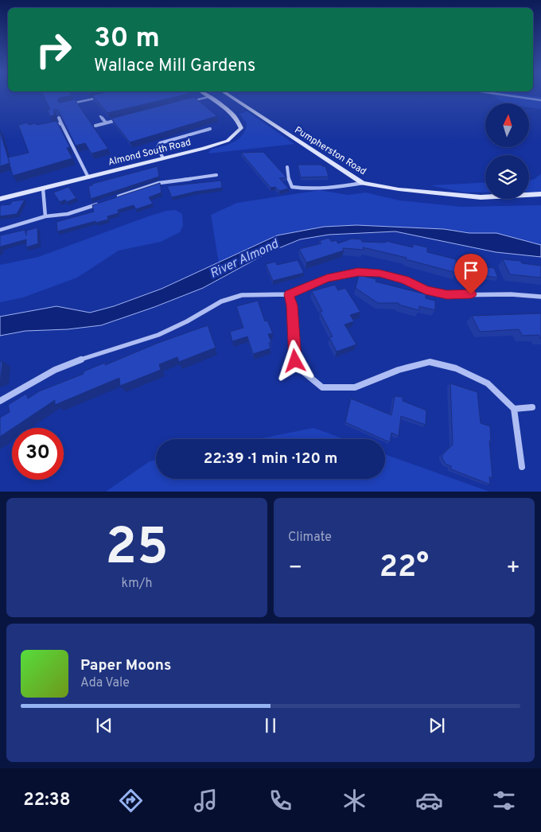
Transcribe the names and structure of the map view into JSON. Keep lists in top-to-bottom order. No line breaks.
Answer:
{"streets":{"main road":["Pumpherston Road","Almond South Road"]},"water":["River Almond"],"north":"top","page":{"turn":["30 m","Wallace Mill Gardens"],"limit":"30","trip":"22:39 · 1 min · 120 m","tile":[["25","km/h"],"Climate"],"heat":["−","22°","+"],"song":["Paper Moons","Ada Vale"],"tabs":"22:38"}}
